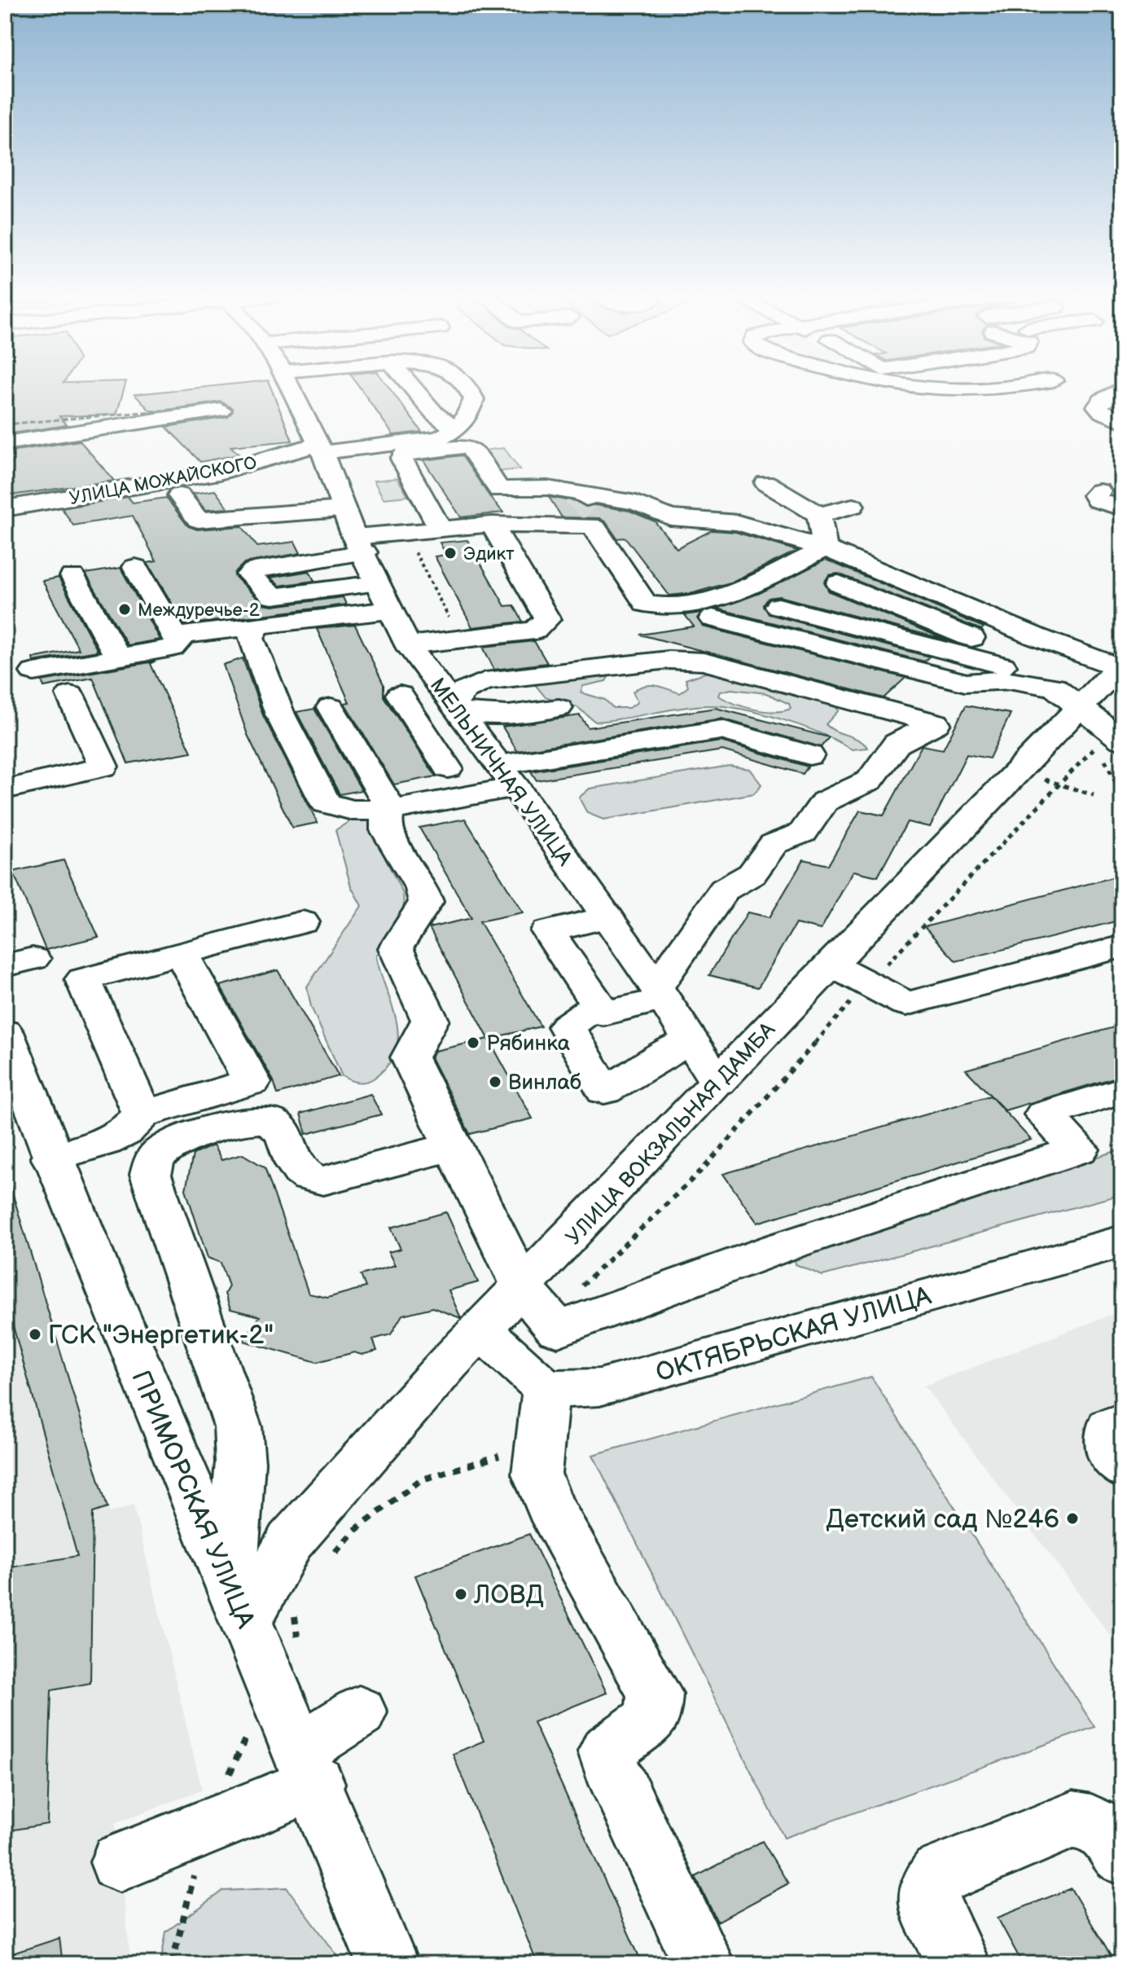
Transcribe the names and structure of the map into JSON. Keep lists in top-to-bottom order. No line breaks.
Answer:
{"streets":{"main road":["УЛИЦА МОЖАЙСКОГО","МЕЛЬНИЧНАЯ УЛИЦА","УЛИЦА ВОКЗАЛЬНАЯ ДАМБА","ОКТЯБРЬСКАЯ УЛИЦА","ПРИМОРСКАЯ УЛИЦА"]},"crossings":[["УЛИЦА МОЖАЙСКОГО","МЕЛЬНИЧНАЯ УЛИЦА"],["МЕЛЬНИЧНАЯ УЛИЦА","УЛИЦА ВОКЗАЛЬНАЯ ДАМБА"],["УЛИЦА ВОКЗАЛЬНАЯ ДАМБА","ПРИМОРСКАЯ УЛИЦА"]],"places":["Эдикт","Междуречье-2","Рябинка","Винлаб","ГСК \"Энергетик-2\"","Детский сад №246","ЛОВД"]}
